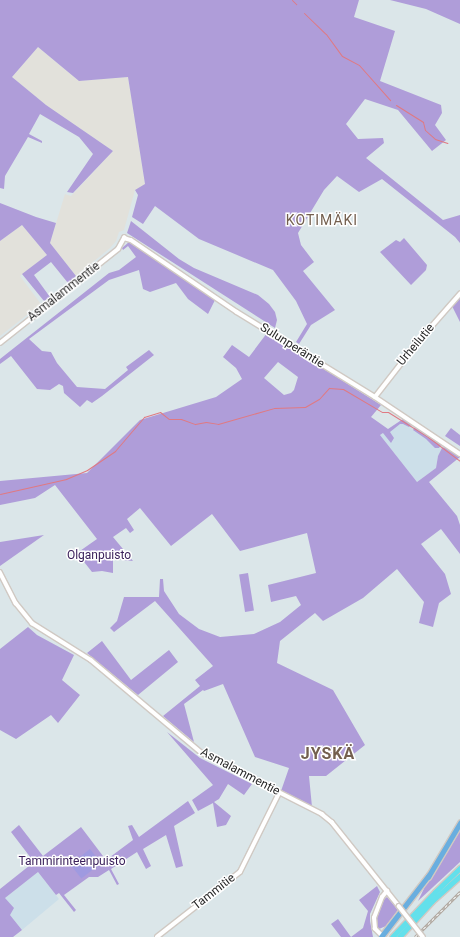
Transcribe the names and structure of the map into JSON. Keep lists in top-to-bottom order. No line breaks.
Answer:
{"streets":{"street":["Asmalammentie","Urheilutie","Sulunperäntie","Tammitie"]},"crossings":[["Asmalammentie","Sulunperäntie"],["Asmalammentie","Tammitie"],["Urheilutie","Sulunperäntie"]],"districts":["KOTIMÄKI","JYSKÄ"],"parks":["Olganpuisto","Tammirinteenpuisto"]}
